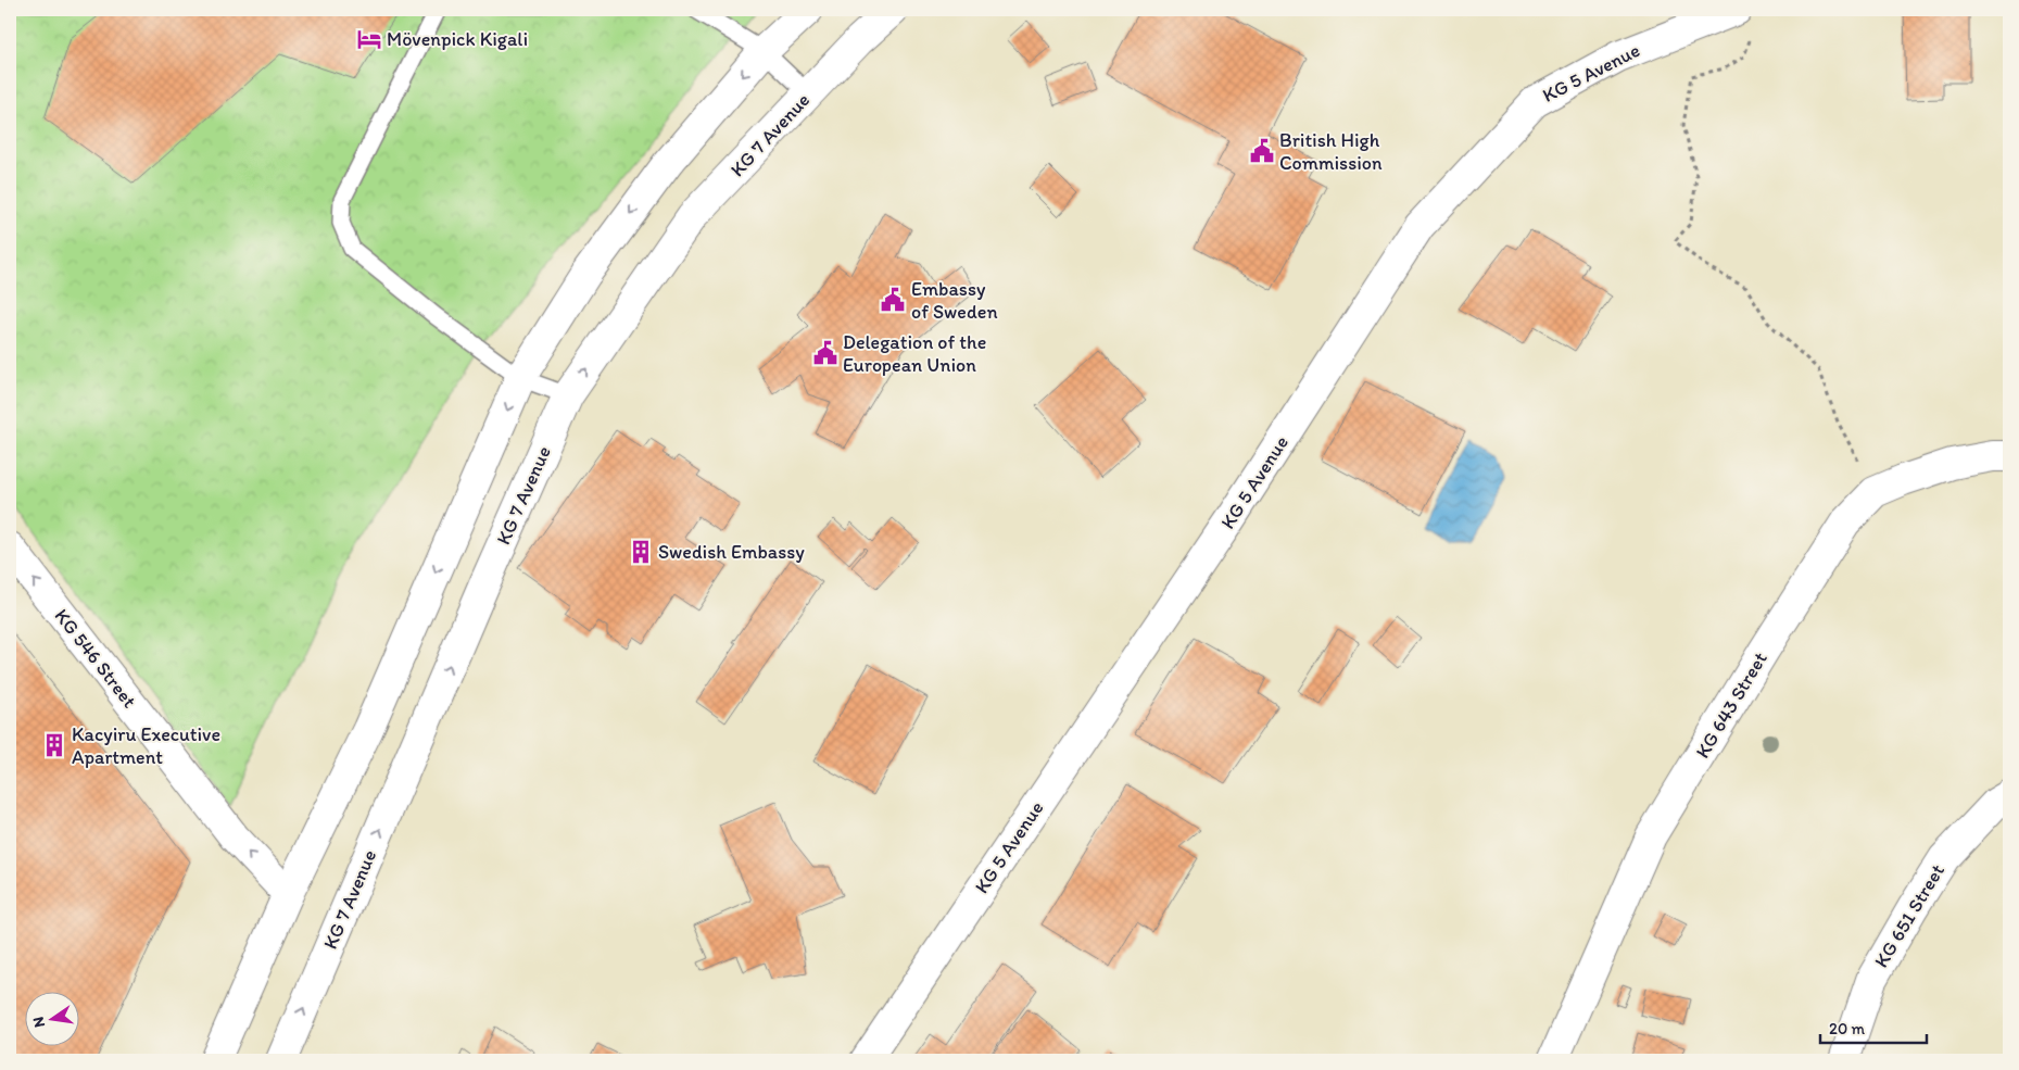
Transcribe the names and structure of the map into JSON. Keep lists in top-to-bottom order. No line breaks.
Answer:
{"streets":{"street":["KG 5 Avenue","KG 7 Avenue","KG 546 Street","KG 643 Street","KG 651 Street"]},"one_way":["KG 546 Street"],"places":{"hotel":["Mövenpick Kigali"],"public building":["British High Commission","Embassy of Sweden","Delegation of the European Union"],"building":["Swedish Embassy","Kacyiru Executive Apartment"]},"scale_bar":"20 m","north":"left"}
